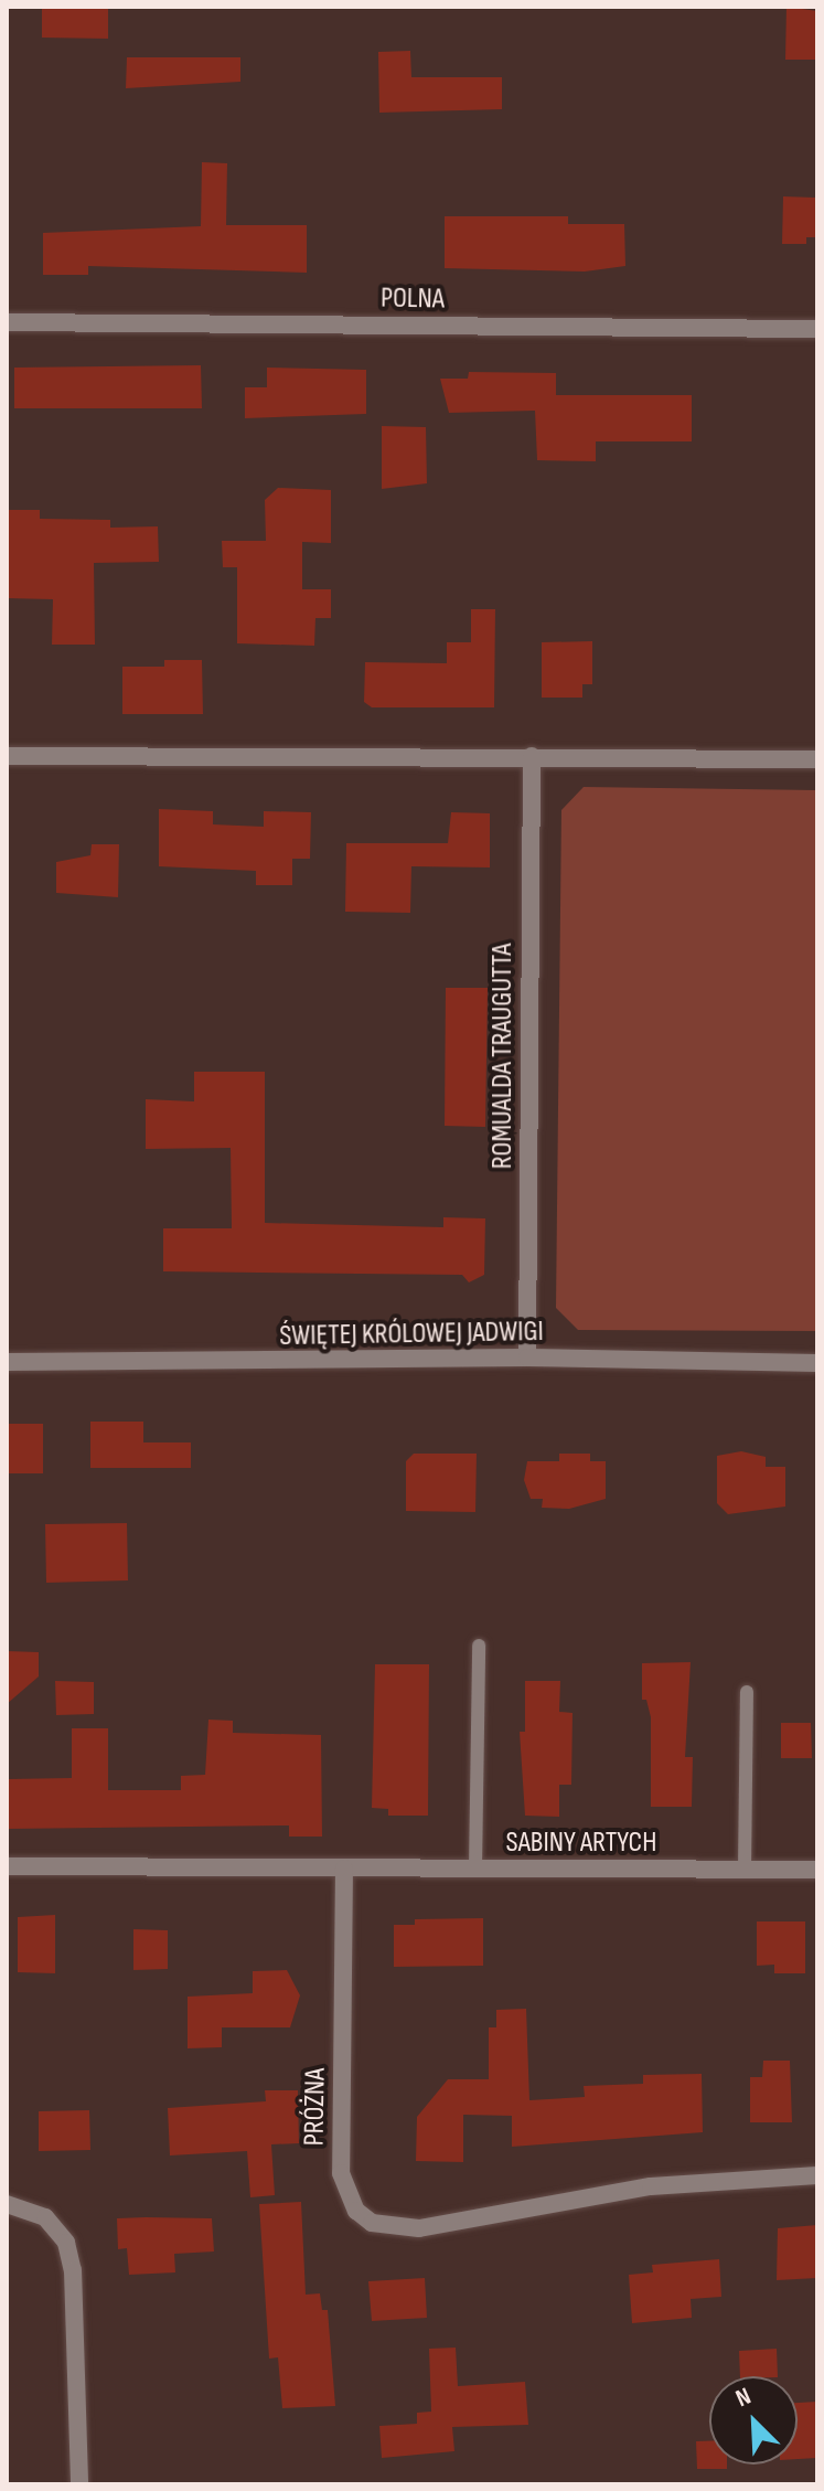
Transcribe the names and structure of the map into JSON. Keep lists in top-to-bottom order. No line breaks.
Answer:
{"streets":{"street":["POLNA","ROMUALDA TRAUGUTTA","ŚWIĘTEJ KRÓLOWEJ JADWIGI","SABINY ARTYCH","PRÓŻNA"]},"crossings":[["ROMUALDA TRAUGUTTA","ŚWIĘTEJ KRÓLOWEJ JADWIGI"],["SABINY ARTYCH","PRÓŻNA"]],"north":"top left"}
